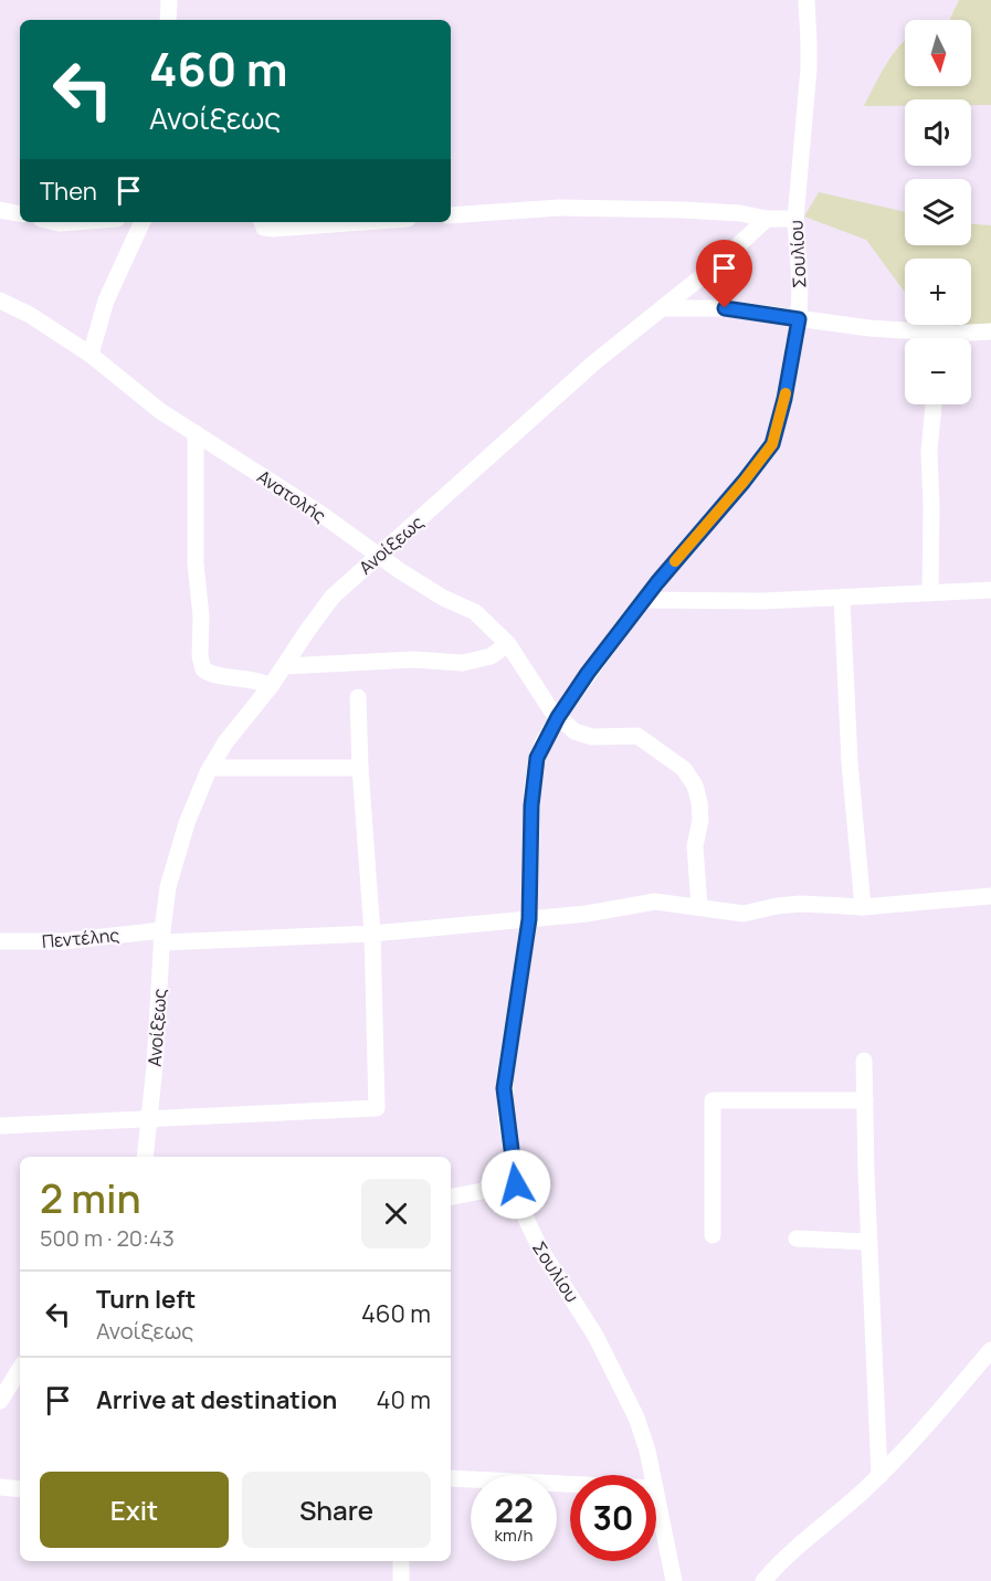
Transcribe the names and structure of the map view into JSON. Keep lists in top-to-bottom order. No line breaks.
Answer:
{"streets":{"street":["Σουλίου","Ανατολής","Ανοίξεως","Πεντέλης"]},"crossings":[["Σουλίου","Ανατολής"],["Σουλίου","Πεντέλης"],["Ανατολής","Ανοίξεως"],["Ανοίξεως","Πεντέλης"]],"north":"bottom","page":{"map_buttons":["+","−"],"turn":["460 m","Ανοίξεως"],"then":"Then","heading":["2 min","500 m · 20:43"],"list":[{"name":"Turn left","note":"Ανοίξεως","value":"460 m"},{"name":"Arrive at destination","value":"40 m"}],"buttons":["Exit","Share"],"speed":"22 km/h","limit":"30"}}
